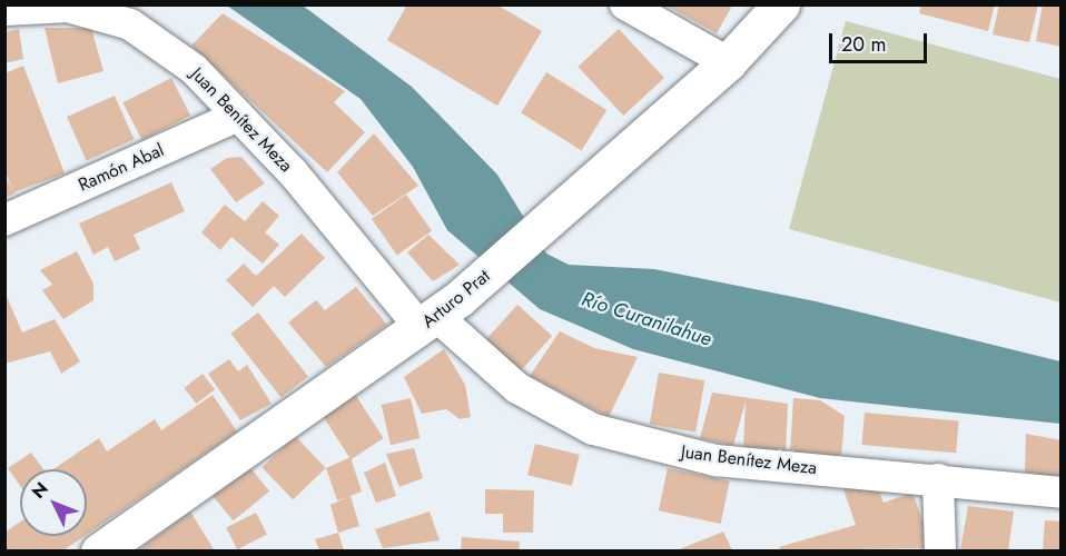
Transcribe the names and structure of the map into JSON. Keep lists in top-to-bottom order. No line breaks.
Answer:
{"streets":{"street":["Juan Benítez Meza","Ramón Abal","Arturo Prat"]},"crossings":[["Juan Benítez Meza","Ramón Abal"],["Juan Benítez Meza","Arturo Prat"]],"water":["Río Curanilahue"],"scale_bar":"20 m","north":"top left"}
